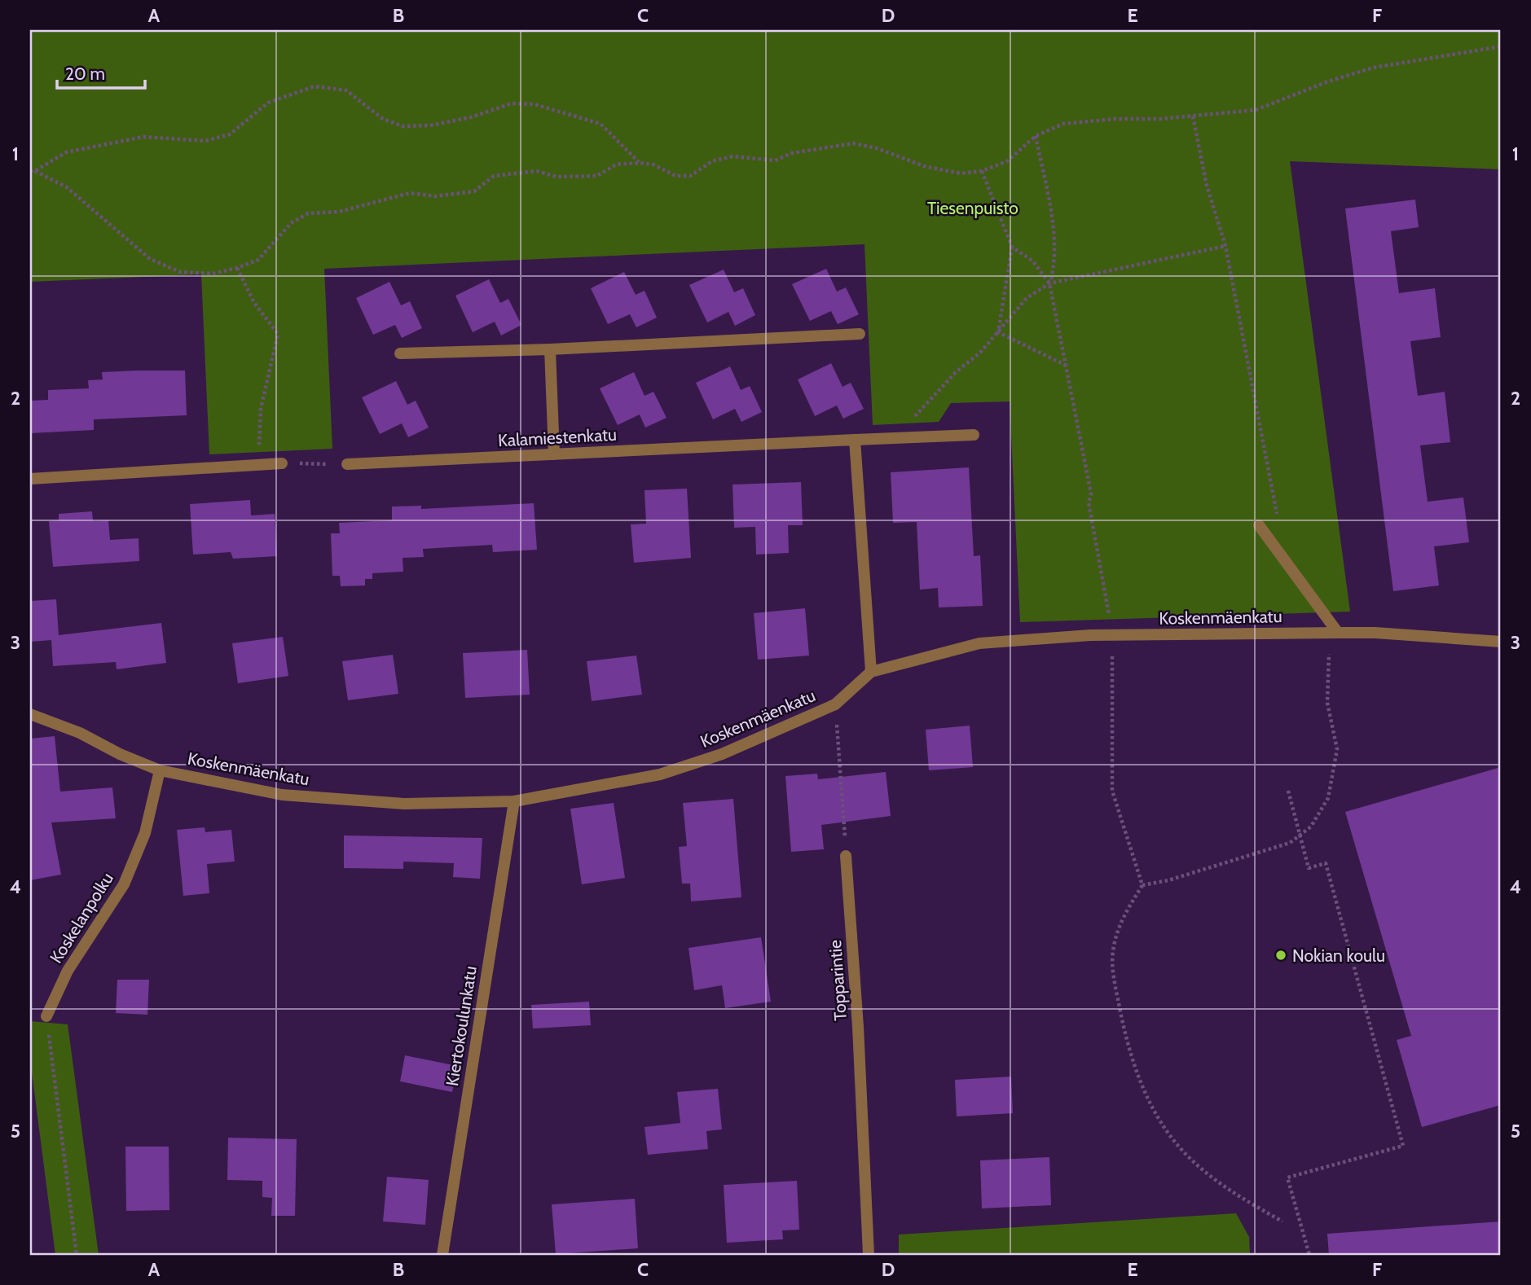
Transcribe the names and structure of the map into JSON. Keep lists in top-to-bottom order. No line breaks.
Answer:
{"streets":{"street":["Kalamiestenkatu","Koskenmäenkatu","Koskelanpolku","Topparintie","Kiertokoulunkatu"]},"crossings":[["Koskenmäenkatu","Koskelanpolku"],["Koskenmäenkatu","Kiertokoulunkatu"]],"parks":["Tiesenpuisto"],"places":["Nokian koulu"],"scale_bar":"20 m","grid":{"columns":["A","B","C","D","E","F"],"rows":["1","2","3","4","5"]}}
